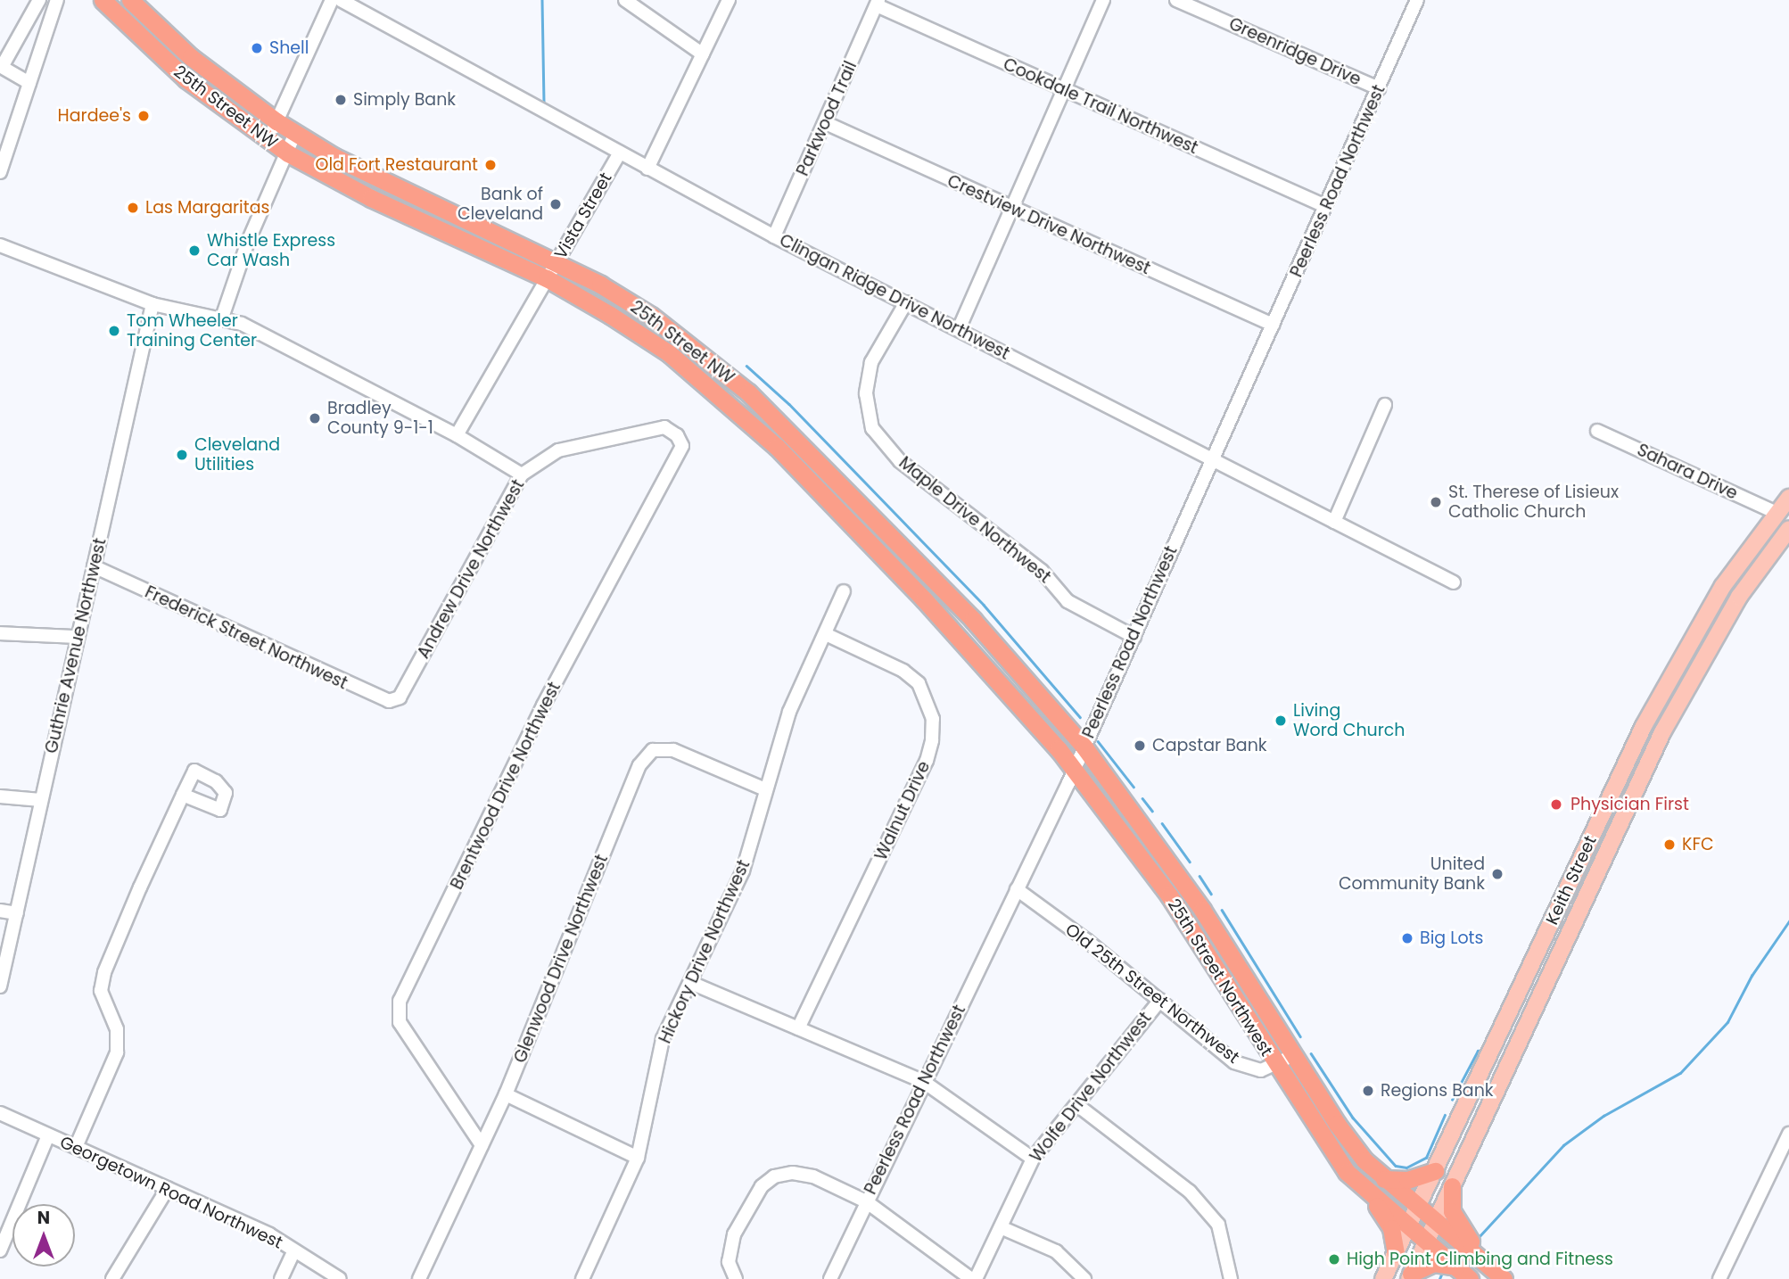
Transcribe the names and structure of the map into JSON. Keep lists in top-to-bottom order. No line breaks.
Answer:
{"streets":{"highway":["25th Street NW","25th Street Northwest"],"main road":["Keith Street"],"street":["Greenridge Drive","Cookdale Trail Northwest","Parkwood Trail","Peerless Road Northwest","Vista Street","Crestview Drive Northwest","Clingan Ridge Drive Northwest","Sahara Drive","Maple Drive Northwest","Andrew Drive Northwest","Frederick Street Northwest","Guthrie Avenue Northwest","Brentwood Drive Northwest","Walnut Drive","Hickory Drive Northwest","Glenwood Drive Northwest","Old 25th Street Northwest","Wolfe Drive Northwest","Georgetown Road Northwest"]},"crossings":[["Greenridge Drive","Peerless Road Northwest"],["Cookdale Trail Northwest","Parkwood Trail"],["Cookdale Trail Northwest","Peerless Road Northwest"],["25th Street NW","Peerless Road Northwest"],["25th Street NW","Vista Street"],["25th Street NW","25th Street Northwest"],["Parkwood Trail","Crestview Drive Northwest"],["Parkwood Trail","Clingan Ridge Drive Northwest"],["Peerless Road Northwest","Crestview Drive Northwest"],["Peerless Road Northwest","Clingan Ridge Drive Northwest"],["Peerless Road Northwest","Maple Drive Northwest"],["Peerless Road Northwest","25th Street Northwest"],["Peerless Road Northwest","Old 25th Street Northwest"],["Vista Street","Clingan Ridge Drive Northwest"],["Clingan Ridge Drive Northwest","Maple Drive Northwest"],["Sahara Drive","Keith Street"],["Andrew Drive Northwest","Frederick Street Northwest"],["Andrew Drive Northwest","Brentwood Drive Northwest"],["Frederick Street Northwest","Guthrie Avenue Northwest"],["Brentwood Drive Northwest","Glenwood Drive Northwest"],["Walnut Drive","Hickory Drive Northwest"],["Keith Street","25th Street Northwest"],["Hickory Drive Northwest","Glenwood Drive Northwest"],["25th Street Northwest","Old 25th Street Northwest"],["Old 25th Street Northwest","Wolfe Drive Northwest"]],"places":["Shell","Simply Bank","Hardee's","Old Fort Restaurant","Bank of Cleveland","Las Margaritas","Whistle Express Car Wash","Tom Wheeler Training Center","Bradley County 9-1-1","Cleveland Utilities","St. Therese of Lisieux Catholic Church","Living Word Church","Capstar Bank","Physician First","KFC","United Community Bank","Big Lots","Regions Bank","High Point Climbing and Fitness"],"north":"top"}
